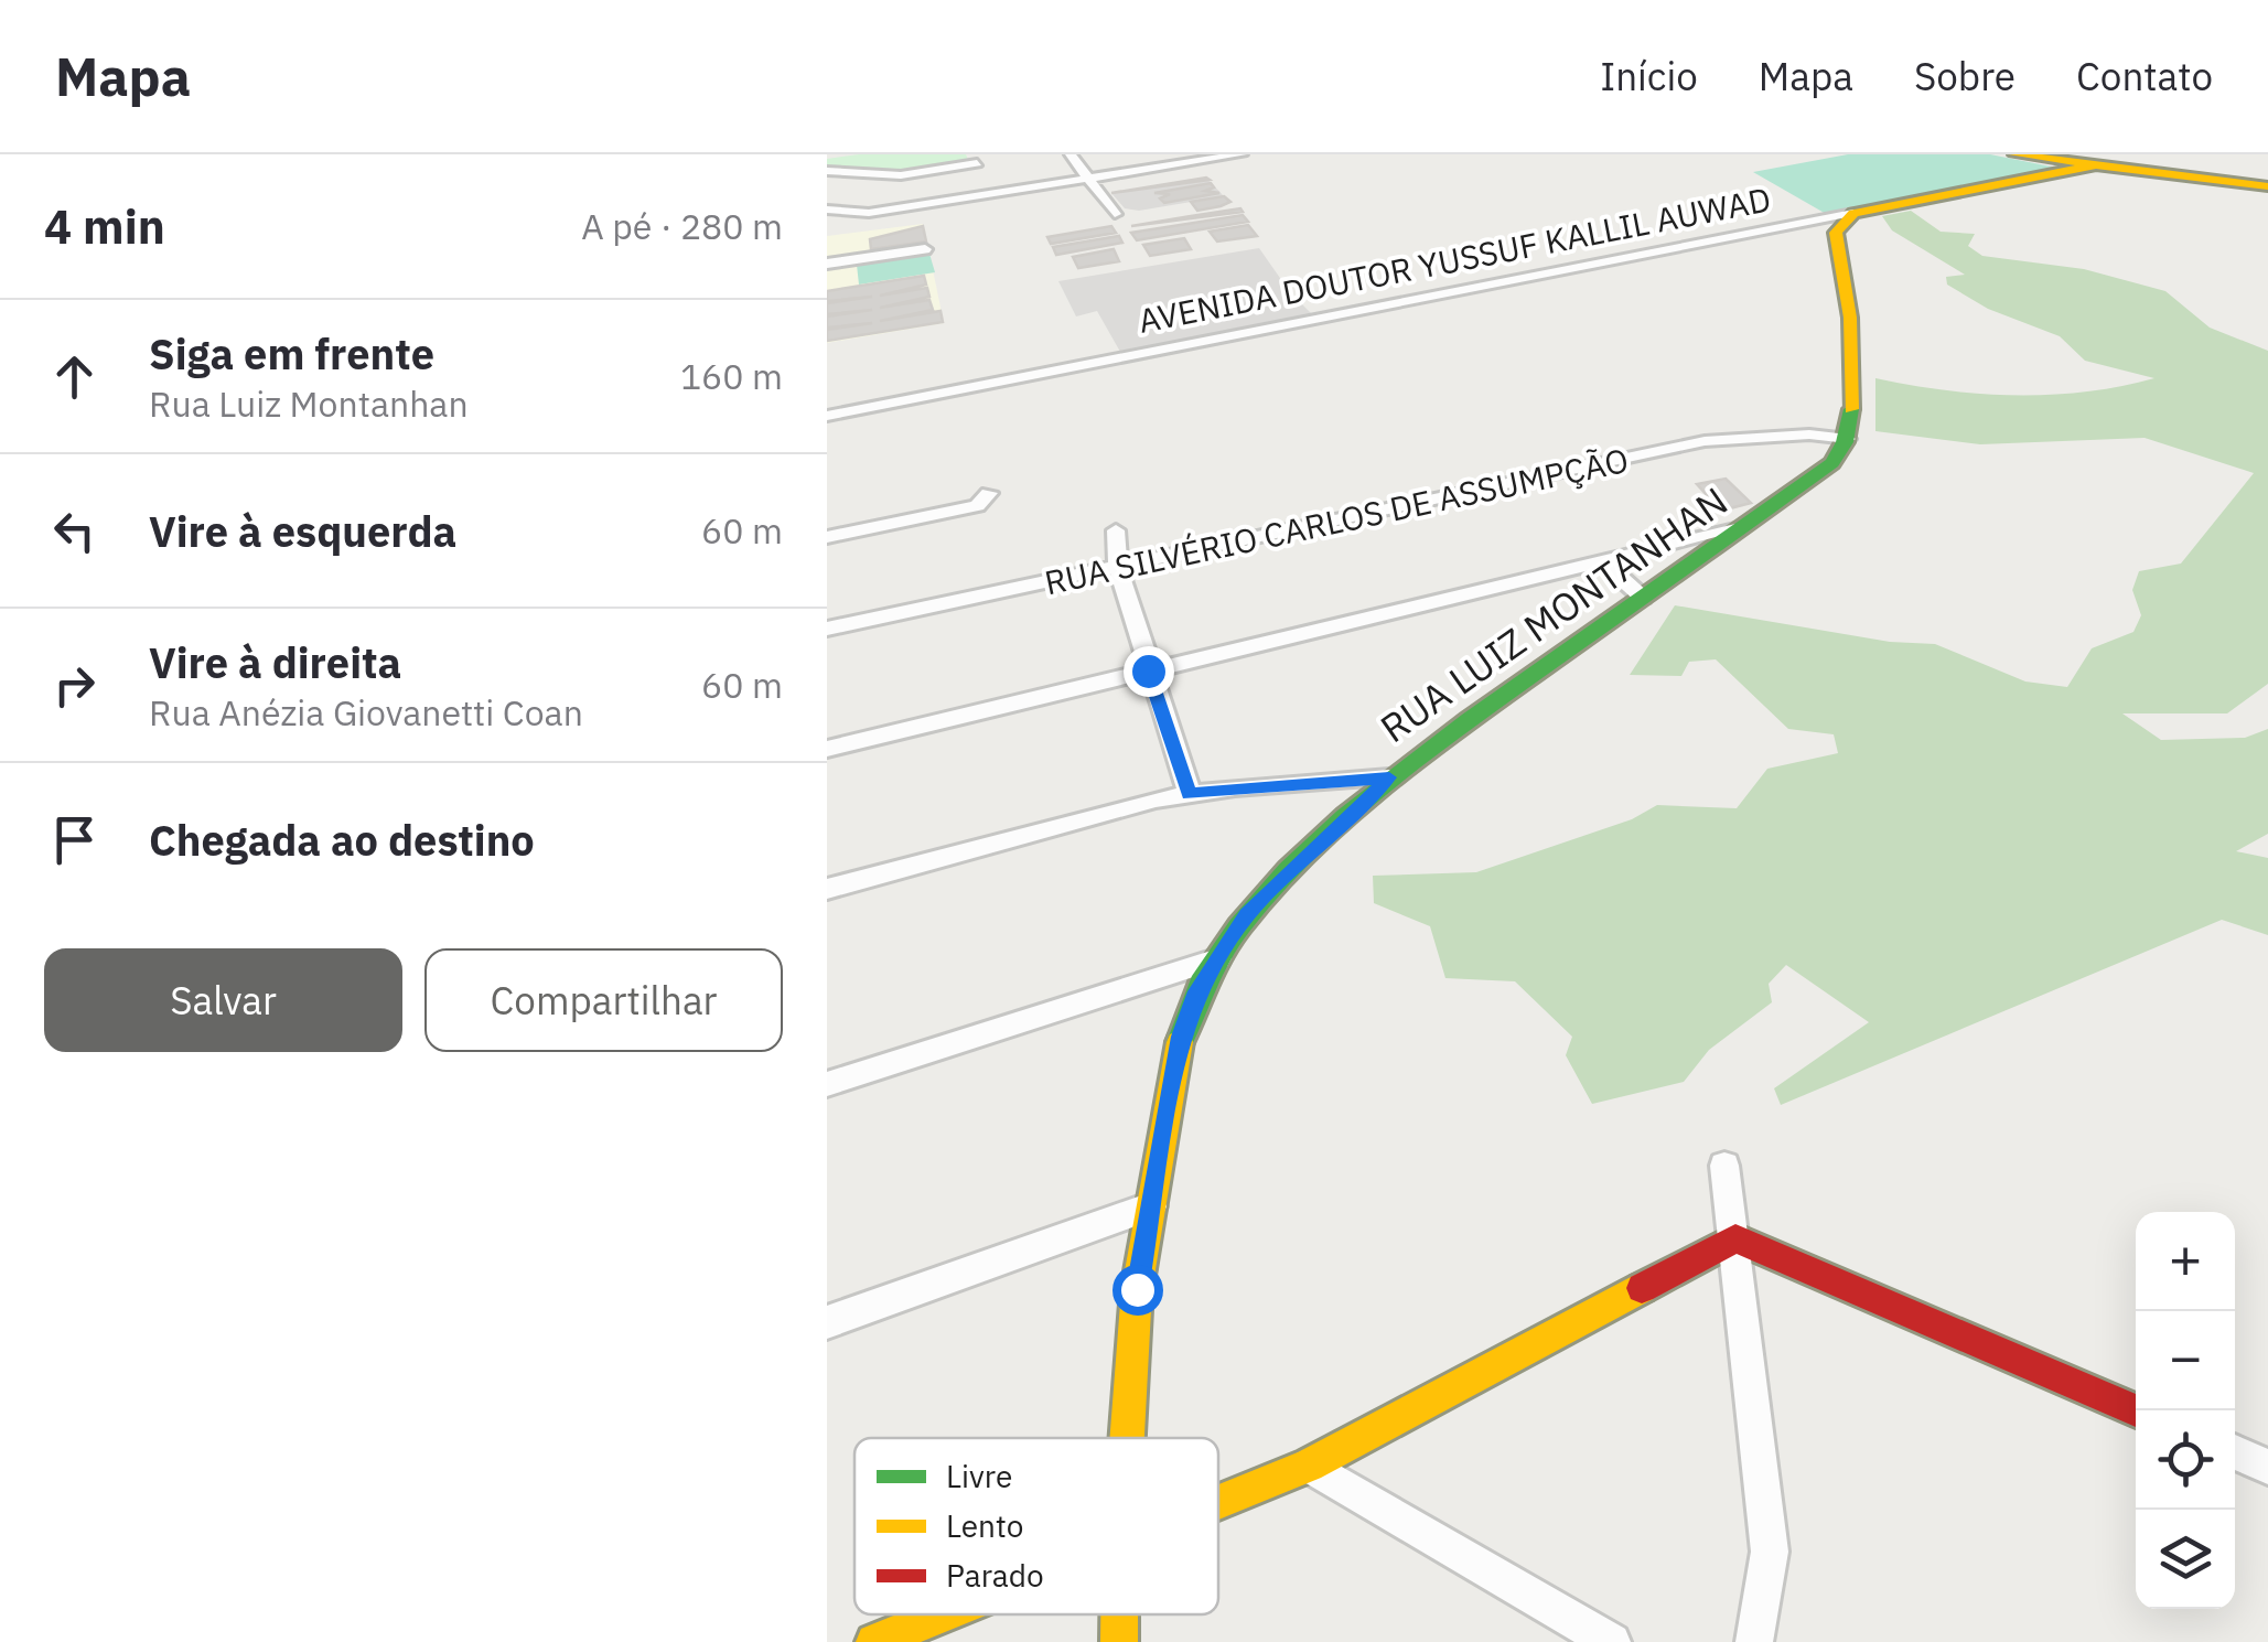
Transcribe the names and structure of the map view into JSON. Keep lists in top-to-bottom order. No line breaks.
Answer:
{"streets":{"street":["AVENIDA DOUTOR YUSSUF KALLIL AUWAD","RUA SILVÉRIO CARLOS DE ASSUMPÇÃO","RUA LUIZ MONTANHAN"]},"crossings":[["RUA SILVÉRIO CARLOS DE ASSUMPÇÃO","RUA LUIZ MONTANHAN"]],"legend":["Livre","Lento","Parado"],"page":{"header":"Mapa","nav":["Início","Mapa","Sobre","Contato"],"heading":["4 min","A pé · 280 m"],"list":[["Siga em frente","Rua Luiz Montanhan","160 m"],["Vire à esquerda","60 m"],["Vire à direita","Rua Anézia Giovanetti Coan","60 m"],"Chegada ao destino"],"buttons":["Salvar","Compartilhar"],"map_buttons":["+","−"]}}
